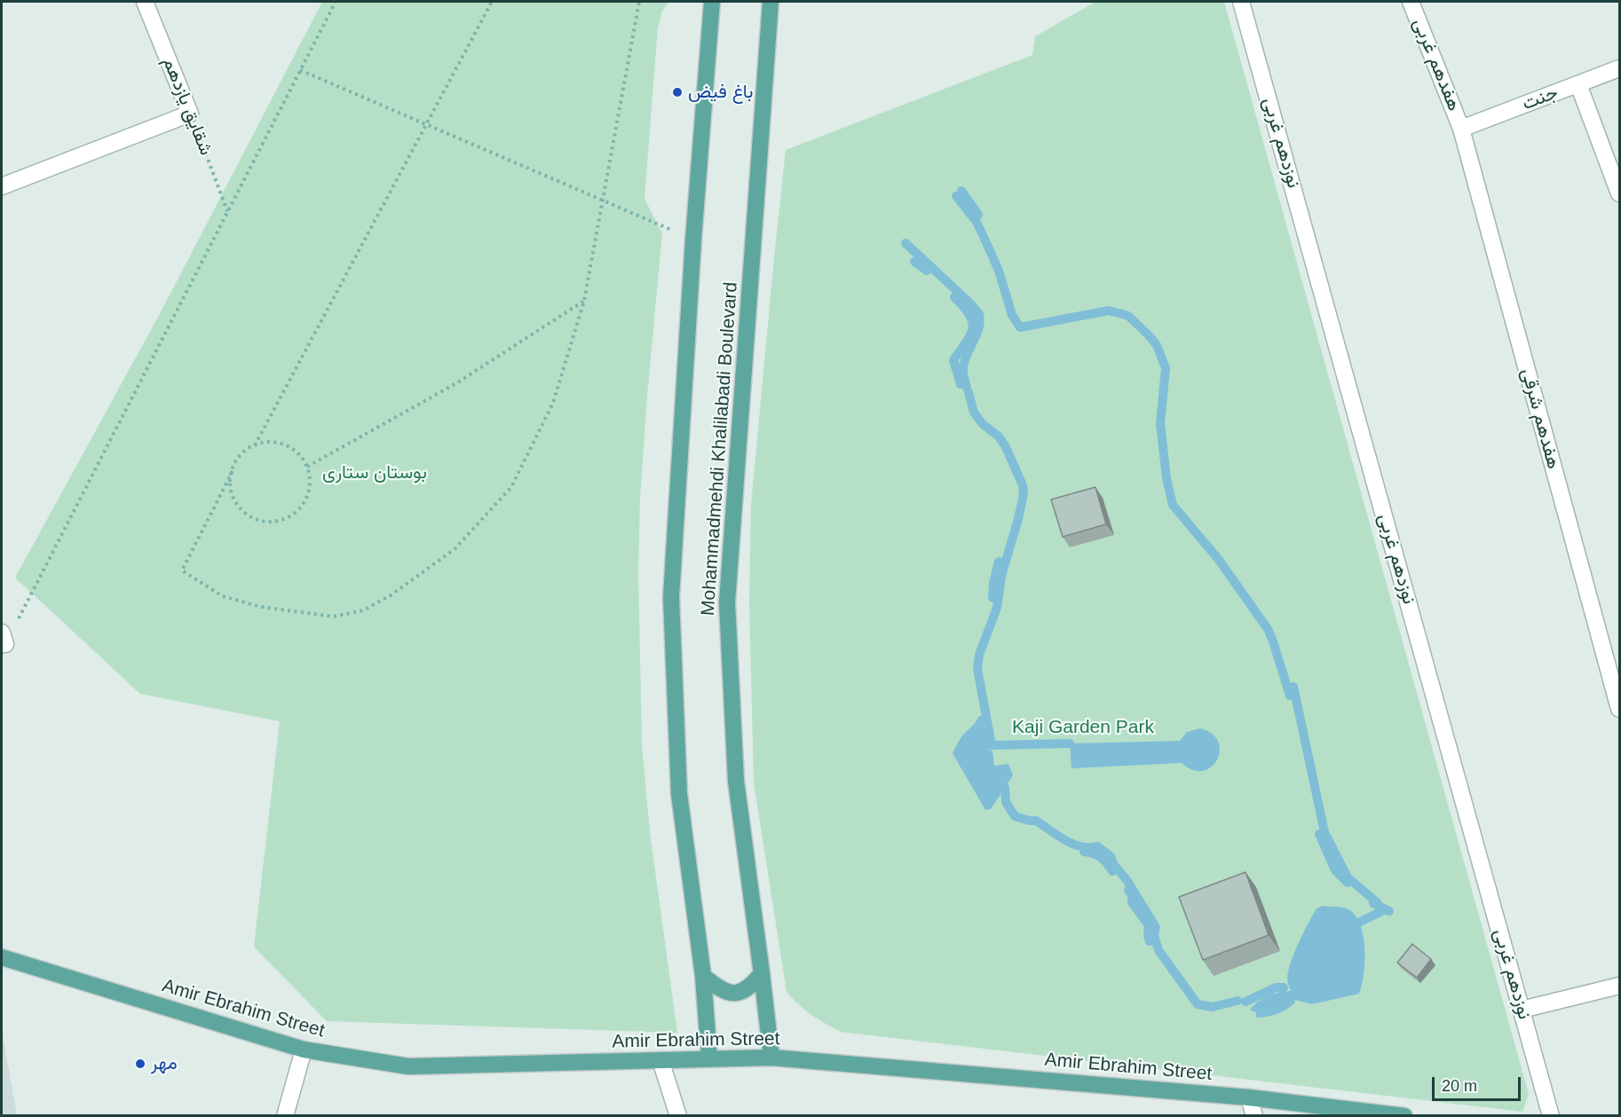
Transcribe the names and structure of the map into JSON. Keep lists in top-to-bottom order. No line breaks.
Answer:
{"streets":{"main road":["Mohammadmehdi Khalilabadi Boulevard","Amir Ebrahim Street"],"street":["هفدهم غربی","جنت","شقایق یازدهم","نوزدهم غربی","هفدهم شرقی"]},"crossings":[["هفدهم غربی","جنت"],["هفدهم غربی","هفدهم شرقی"],["جنت","هفدهم شرقی"],["Mohammadmehdi Khalilabadi Boulevard","Amir Ebrahim Street"]],"parks":["بوستان ستاری","Kaji Garden Park"],"places":["باغ فیض","مهر"],"scale_bar":"20 m"}
